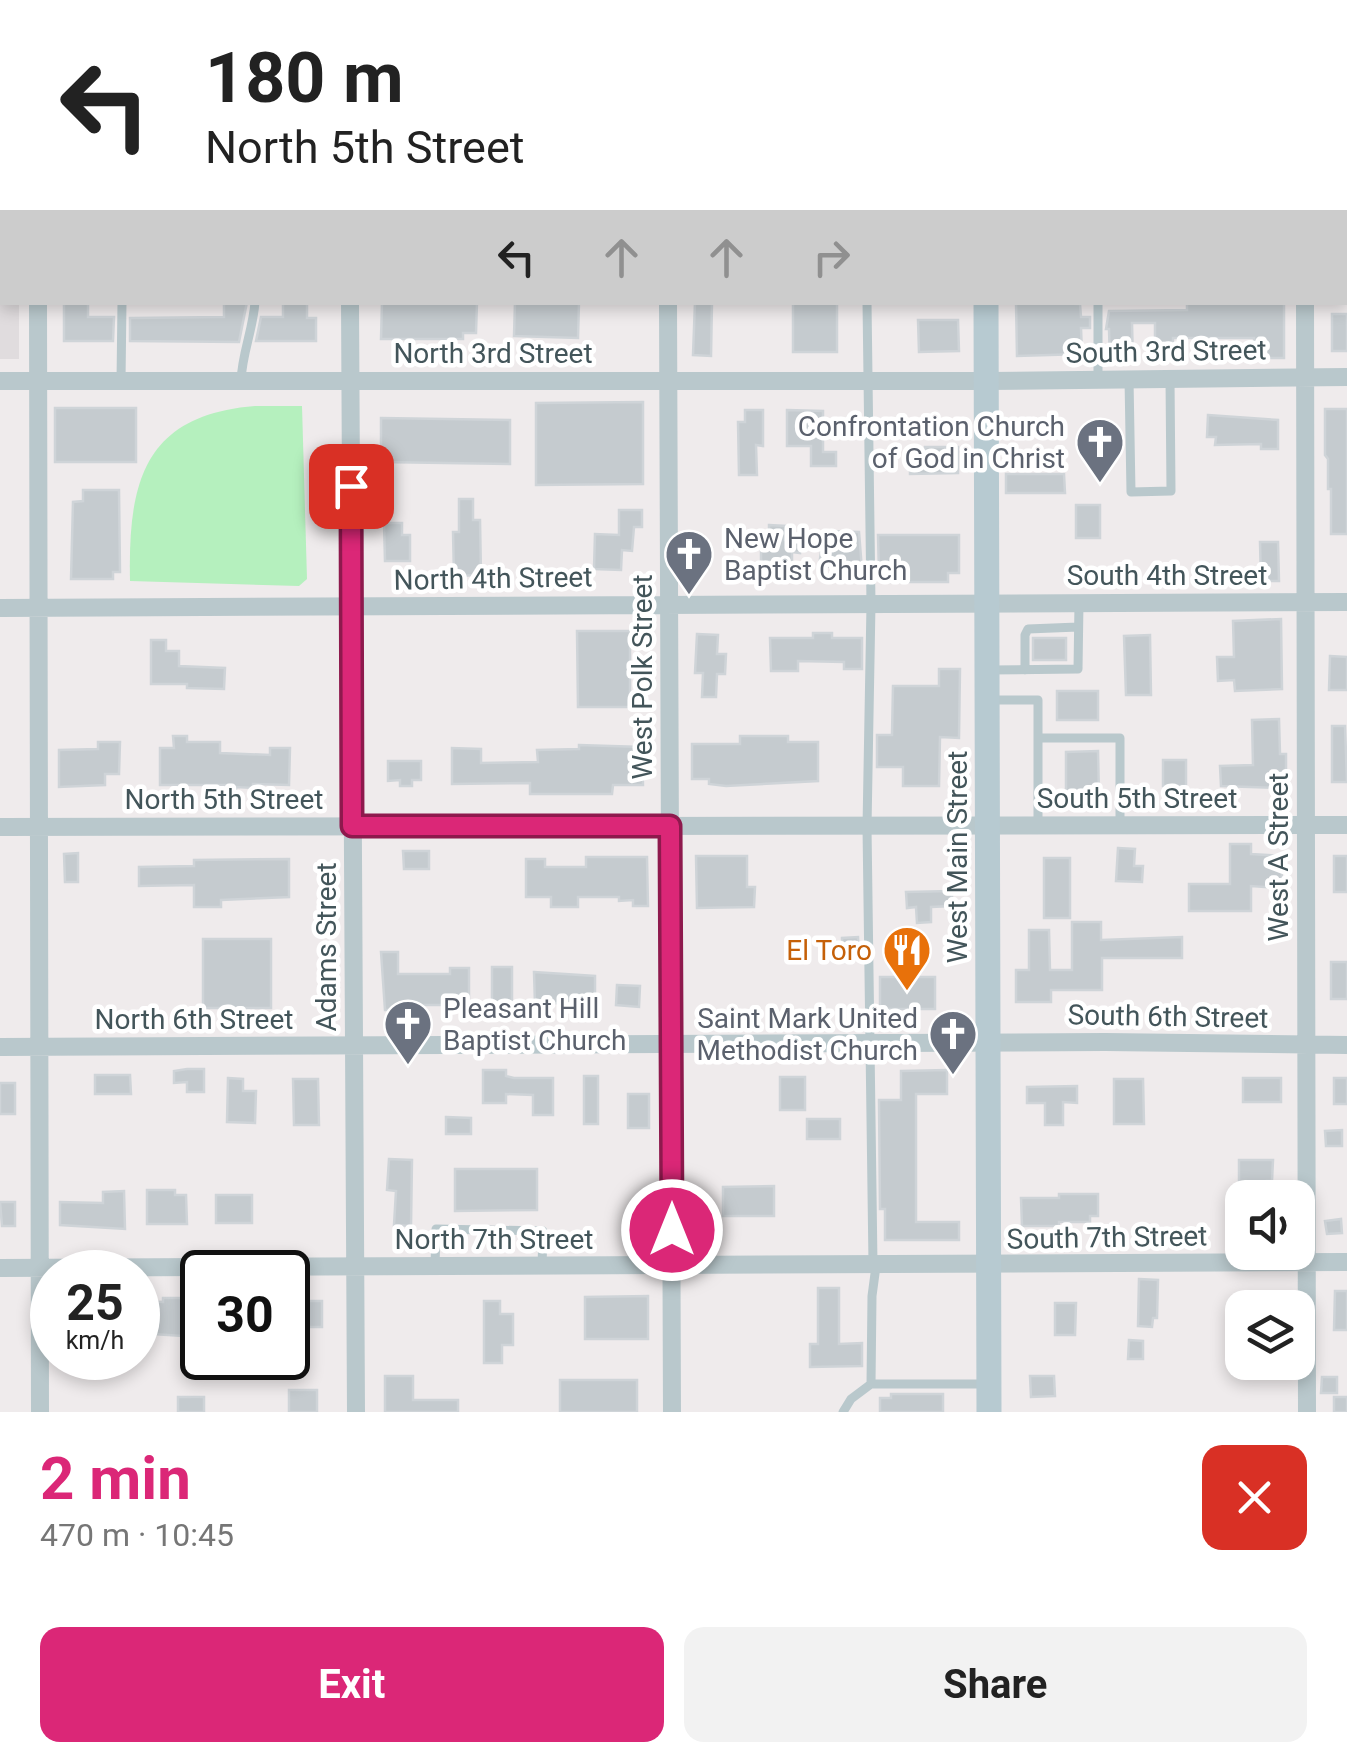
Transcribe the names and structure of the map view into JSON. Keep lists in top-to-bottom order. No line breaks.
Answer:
{"streets":{"main road":["West Main Street"],"street":["South 3rd Street","North 3rd Street","South 4th Street","North 4th Street","West Polk Street","South 5th Street","North 5th Street","West A Street","Adams Street","South 6th Street","North 6th Street","South 7th Street","North 7th Street"]},"crossings":[["South 3rd Street","North 3rd Street"],["South 3rd Street","West Main Street"],["South 3rd Street","West A Street"],["North 3rd Street","West Polk Street"],["North 3rd Street","West Main Street"],["North 3rd Street","Adams Street"],["South 4th Street","North 4th Street"],["South 4th Street","West Main Street"],["South 4th Street","West A Street"],["North 4th Street","West Polk Street"],["North 4th Street","West Main Street"],["North 4th Street","Adams Street"],["West Polk Street","North 5th Street"],["West Polk Street","North 6th Street"],["West Polk Street","North 7th Street"],["South 5th Street","North 5th Street"],["South 5th Street","West Main Street"],["South 5th Street","West A Street"],["North 5th Street","West Main Street"],["North 5th Street","Adams Street"],["West Main Street","South 6th Street"],["West Main Street","North 6th Street"],["West Main Street","South 7th Street"],["West Main Street","North 7th Street"],["West A Street","South 6th Street"],["Adams Street","North 6th Street"],["Adams Street","North 7th Street"],["South 6th Street","North 6th Street"],["South 7th Street","North 7th Street"]],"places":{"church":["Confrontation Church of God in Christ","New Hope Baptist Church","Pleasant Hill Baptist Church","Saint Mark United Methodist Church"],"restaurant":["El Toro"]},"page":{"turn":["180 m","North 5th Street"],"speed":"25 km/h","limit":"30","heading":["2 min","470 m · 10:45"],"buttons":["Exit","Share"]}}
